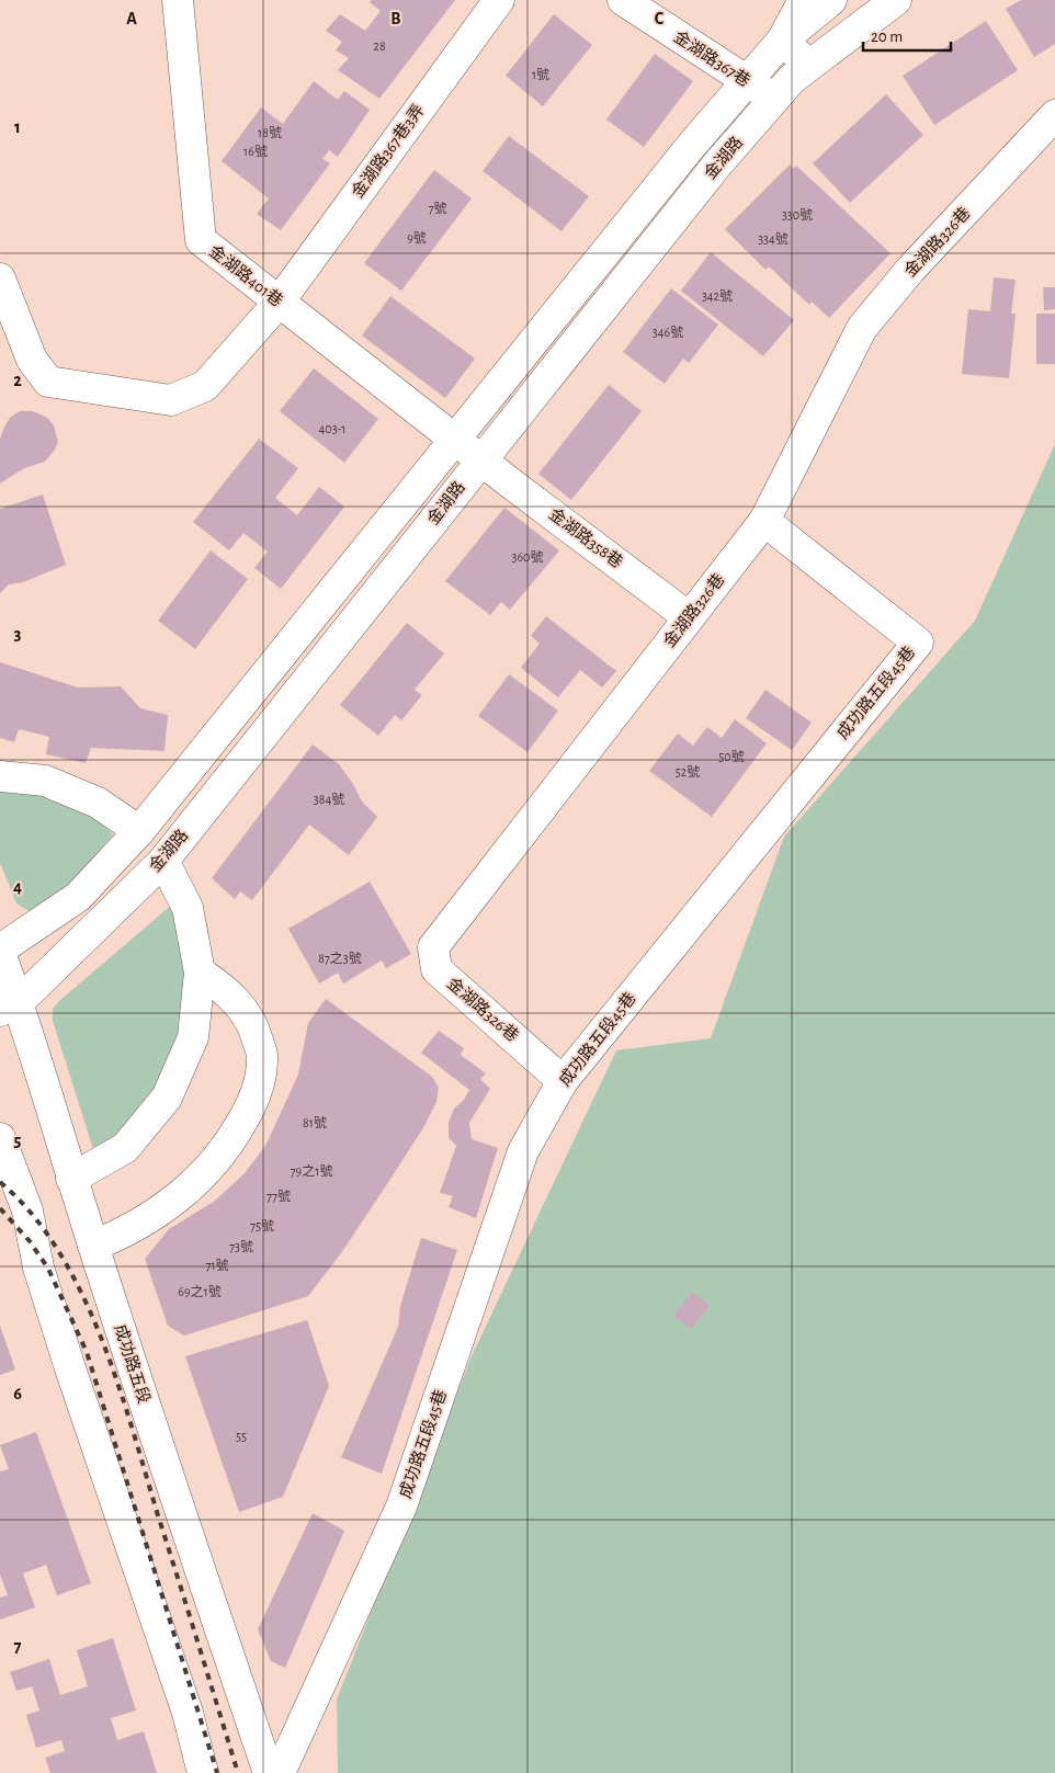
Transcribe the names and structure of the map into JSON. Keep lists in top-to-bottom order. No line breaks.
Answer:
{"streets":{"main road":["金湖路367巷","金湖路367巷3弄","金湖路","金湖路326巷","金湖路401巷","金湖路358巷","成功路五段45巷","成功路五段"]},"crossings":[["金湖路367巷","金湖路"],["金湖路367巷3弄","金湖路401巷"],["金湖路","金湖路401巷"],["金湖路","金湖路358巷"],["金湖路","成功路五段"],["金湖路326巷","金湖路358巷"],["金湖路326巷","成功路五段45巷"],["金湖路401巷","金湖路358巷"]],"house_numbers":["28","1號","18號","16號","7號","330號","9號","334號","342號","346號","403-1","360號","50號","52號","384號","87之3號","81號","79之1號","77號","75號","73號","71號","69之1號","55"],"scale_bar":"20 m","grid":{"columns":["A","B","C"],"rows":["1","2","3","4","5","6","7"]}}
